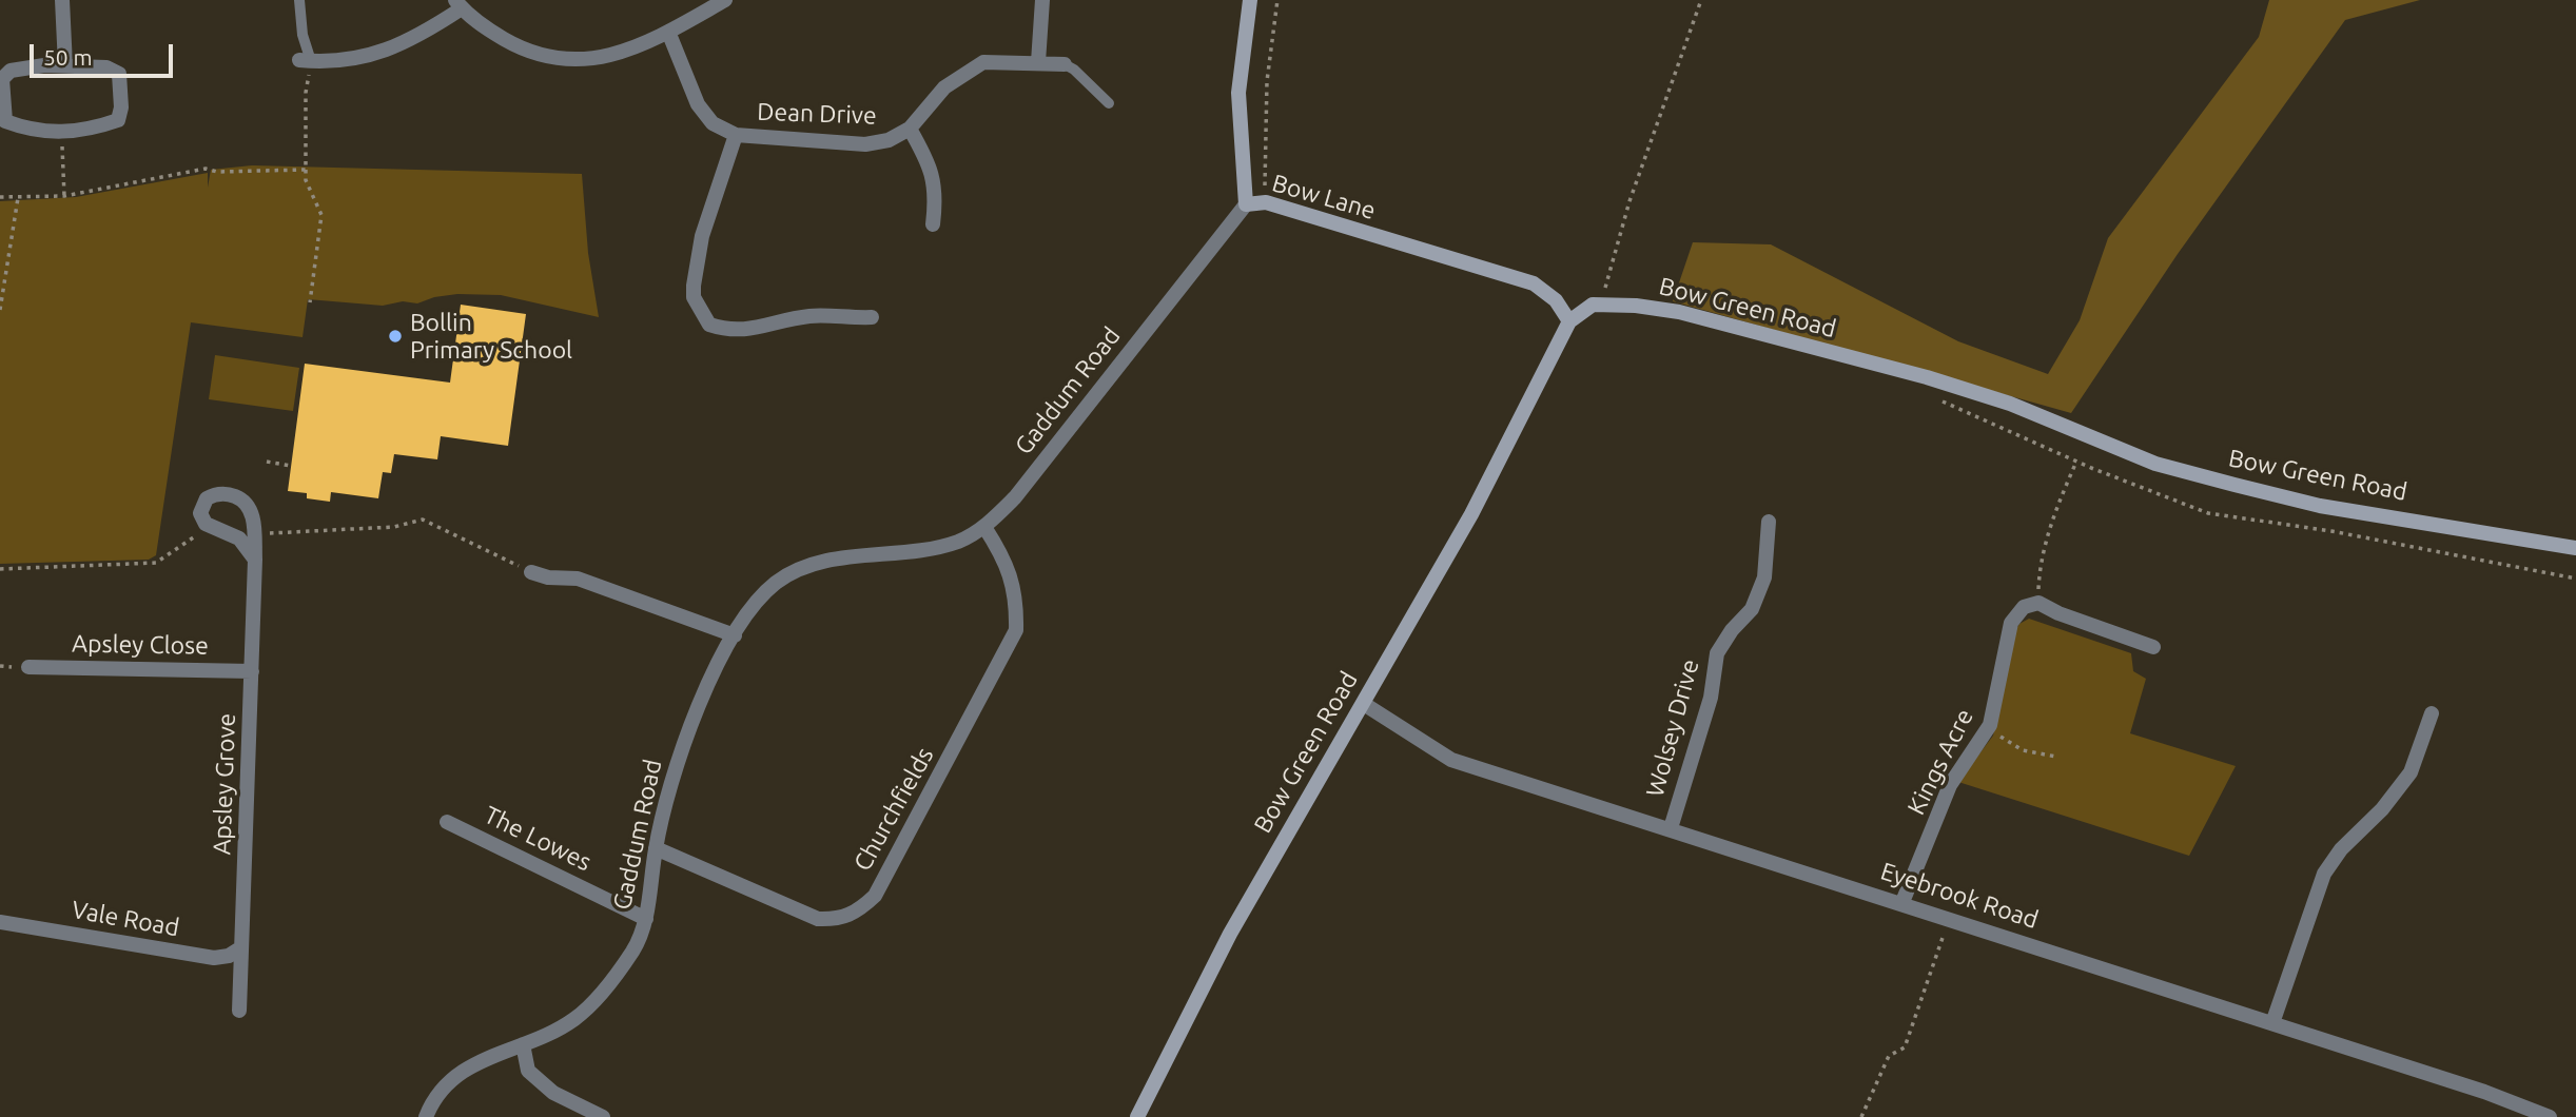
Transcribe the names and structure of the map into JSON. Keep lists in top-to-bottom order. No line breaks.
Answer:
{"streets":{"main road":["Bow Lane","Bow Green Road"],"street":["Dean Drive","Gaddum Road","Apsley Close","Wolsey Drive","Kings Acre","Apsley Grove","Churchfields","The Lowes","Eyebrook Road","Vale Road"]},"crossings":[["Bow Lane","Bow Green Road"],["Bow Lane","Gaddum Road"],["Bow Green Road","Eyebrook Road"],["Gaddum Road","Churchfields"],["Gaddum Road","The Lowes"],["Apsley Close","Apsley Grove"],["Wolsey Drive","Eyebrook Road"],["Kings Acre","Eyebrook Road"],["Apsley Grove","Vale Road"]],"places":["Bollin Primary School"],"scale_bar":"50 m"}
